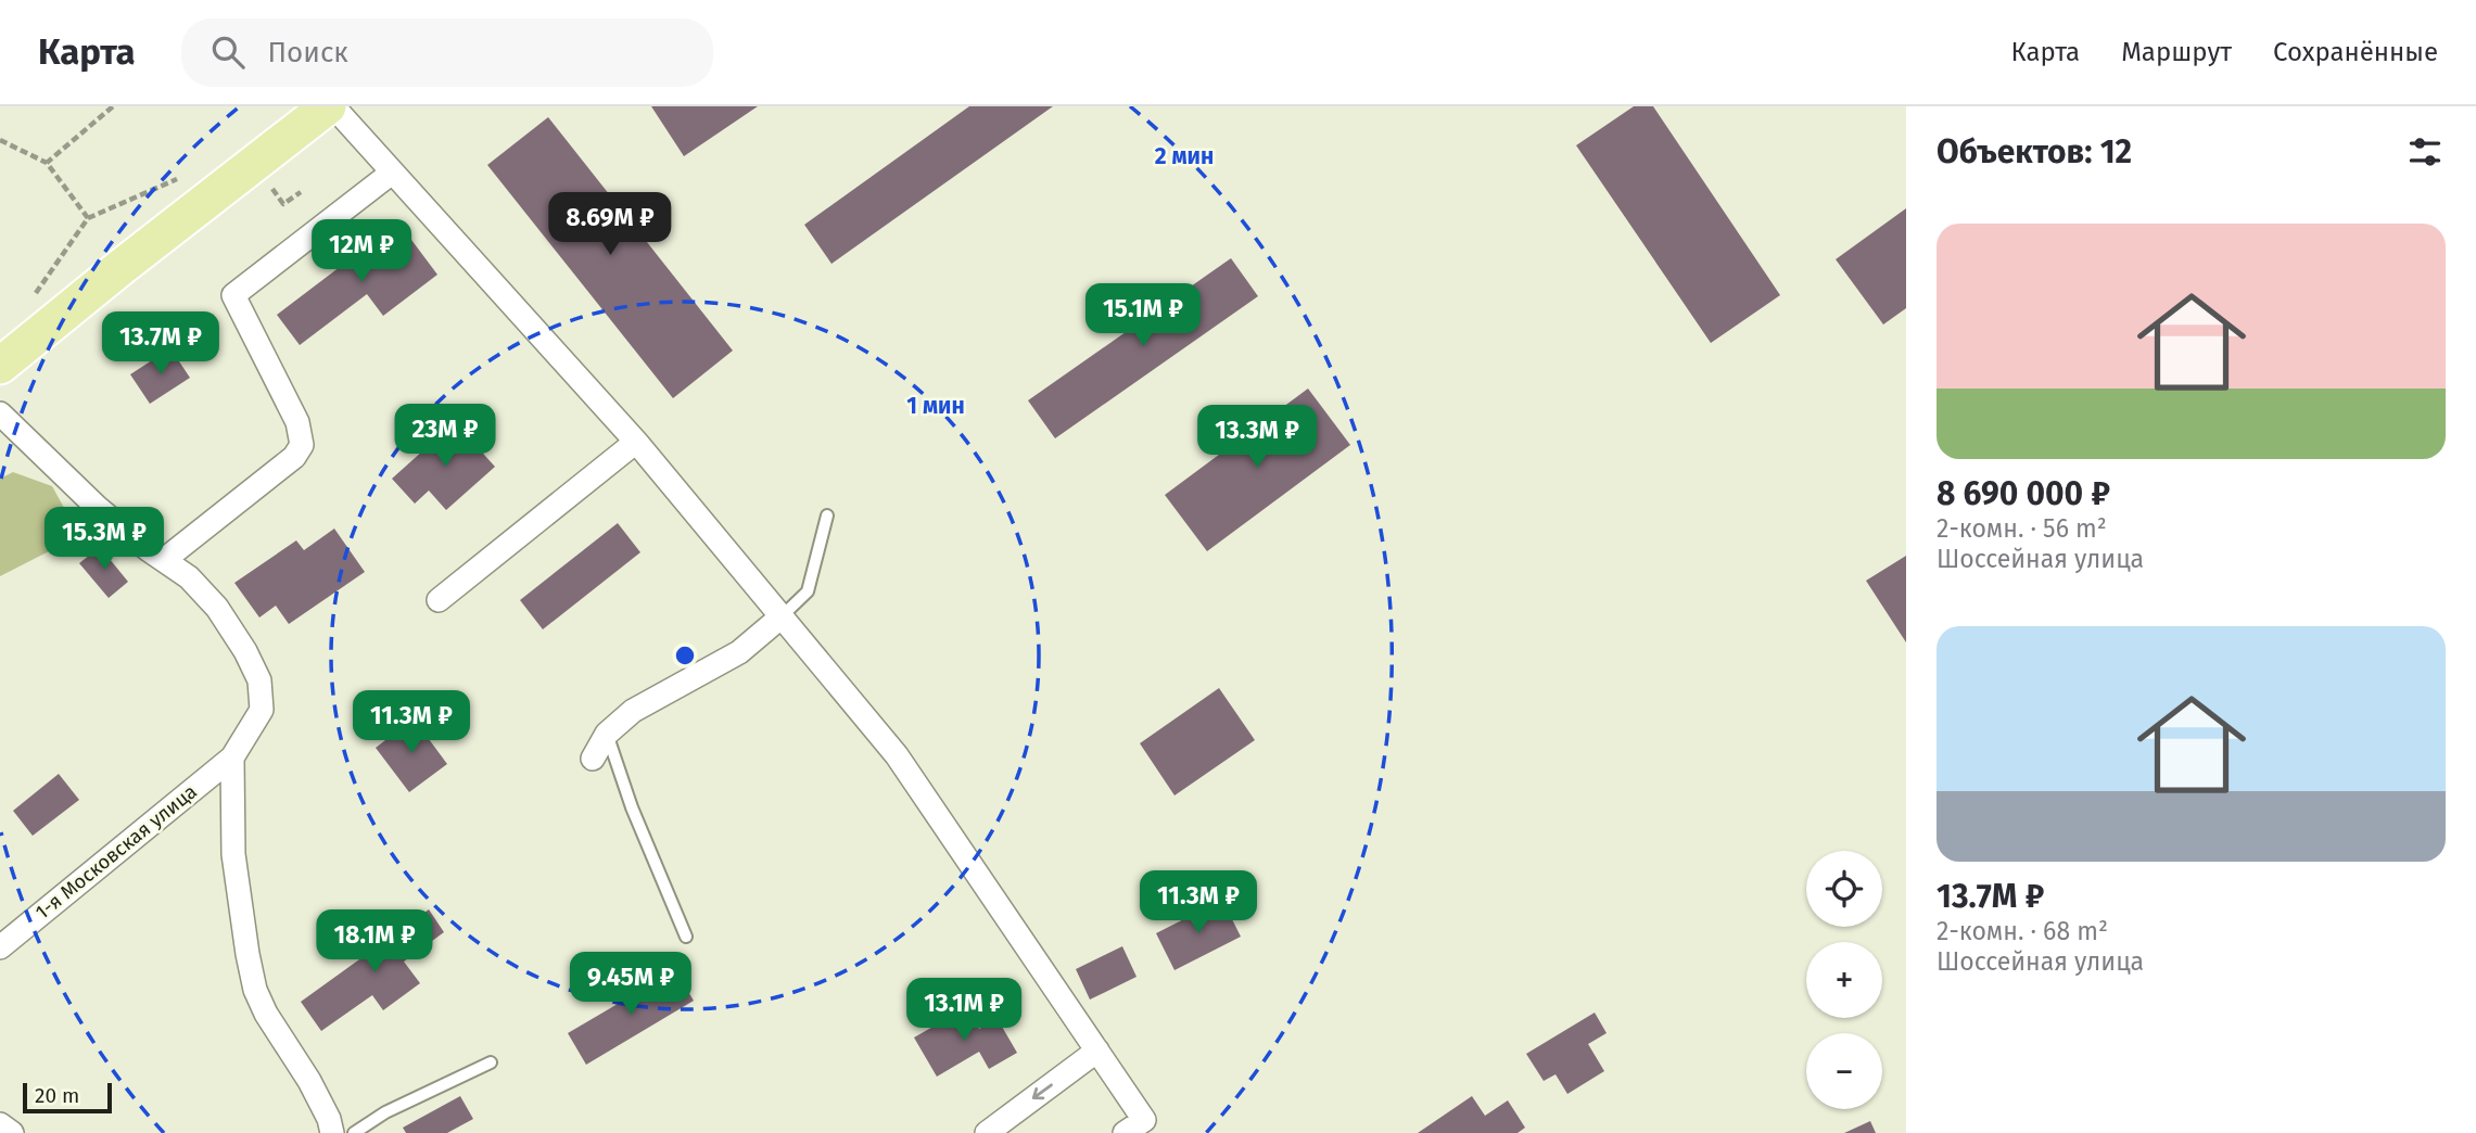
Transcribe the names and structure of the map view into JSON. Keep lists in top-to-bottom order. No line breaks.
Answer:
{"streets":{"street":["1-я Московская улица"]},"scale_bar":"20 m","page":{"header":"Карта","search":"Поиск","nav":["Карта","Маршрут","Сохранённые"],"heading":"Объектов: 12","price":["8.69M ₽","12M ₽","15.1M ₽","13.7M ₽","23M ₽","13.3M ₽","15.3M ₽","11.3M ₽","11.3M ₽","18.1M ₽","9.45M ₽","13.1M ₽"],"list":[{"name":"8 690 000 ₽","note":"2-комн. · 56 m² · Шоссейная улица"},{"name":"13.7M ₽","note":"2-комн. · 68 m² · Шоссейная улица"}],"map_buttons":["+","−"],"scale":"20 m"},"rings":["2 мин","1 мин"]}
